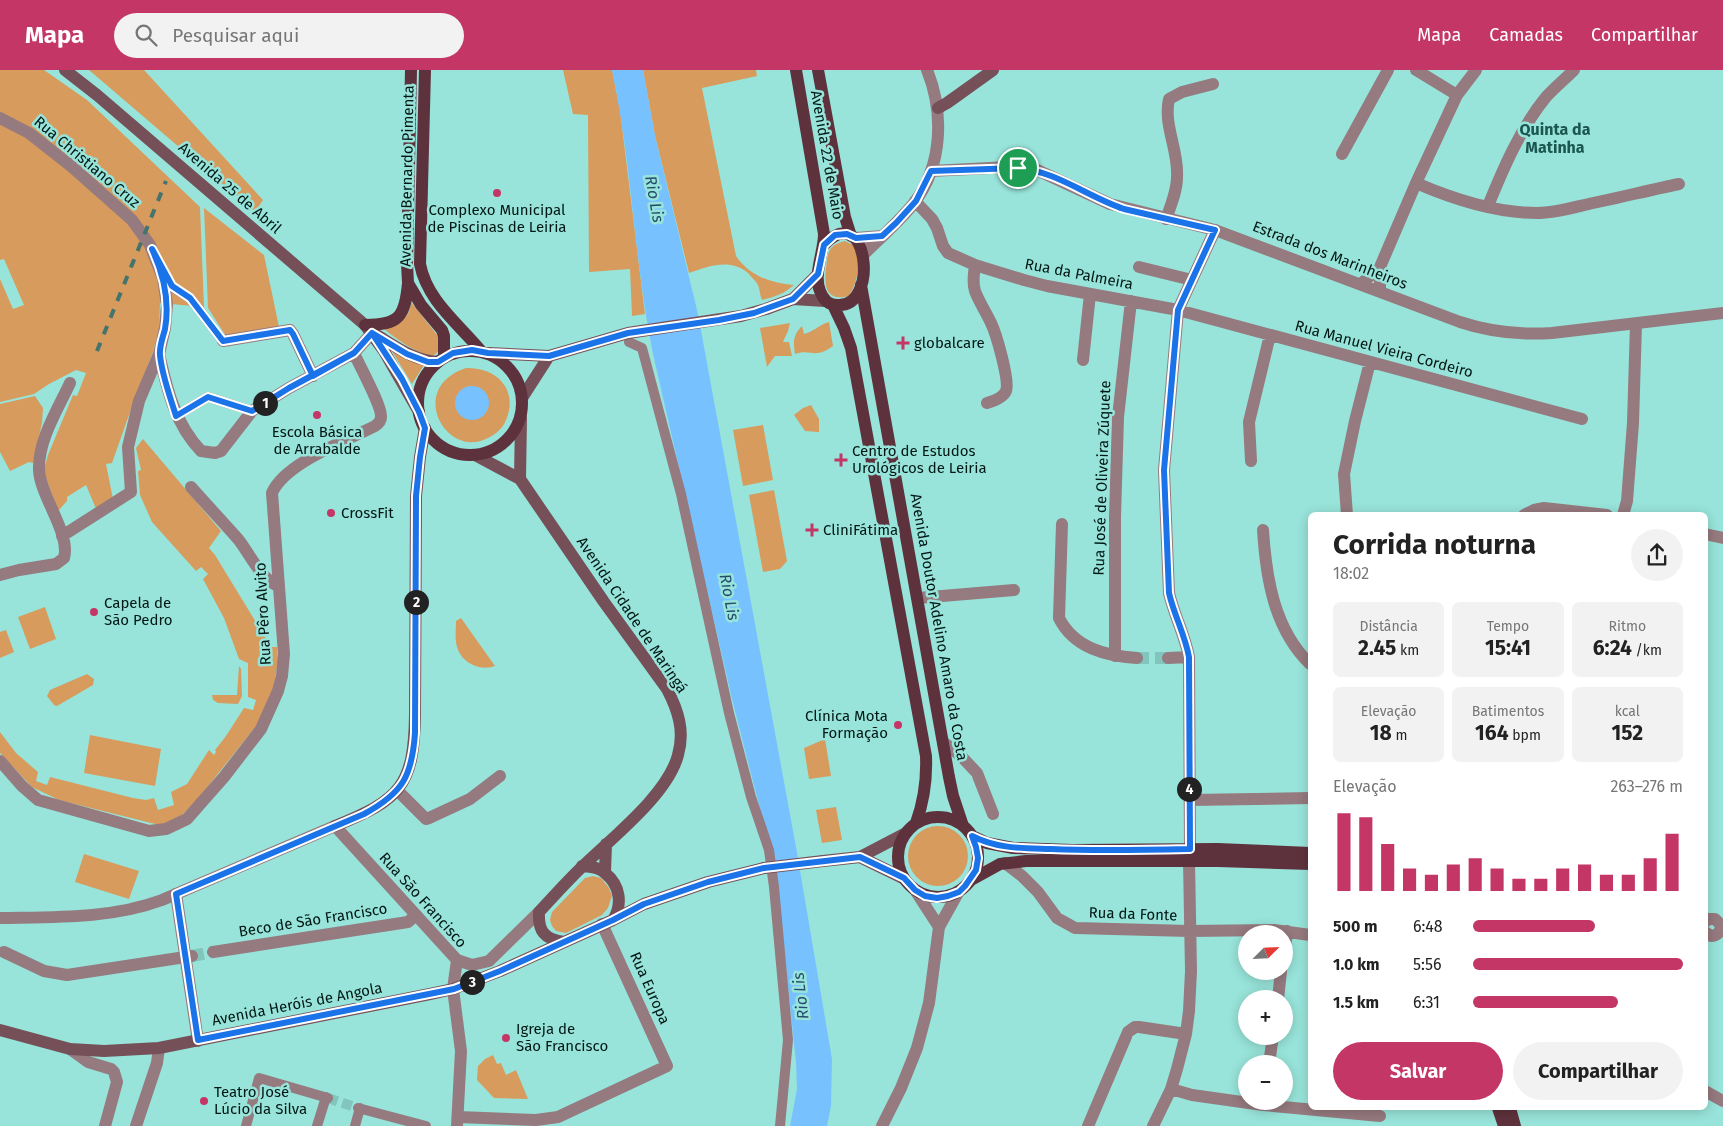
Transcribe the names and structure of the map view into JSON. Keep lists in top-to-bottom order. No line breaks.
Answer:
{"streets":{"main road":["Avenida 22 de Maio","Avenida Bernardo Pimenta","Avenida 25 de Abril","Avenida Cidade de Maringá","Avenida Doutor Adelino Amaro da Costa","Avenida Heróis de Angola"],"street":["Rua Christiano Cruz","Estrada dos Marinheiros","Rua da Palmeira","Rua Manuel Vieira Cordeiro","Rua José de Oliveira Zúquete","Rua Pêro Alvito","Rua São Francisco","Rua da Fonte","Beco de São Francisco","Rua Europa"]},"crossings":[["Avenida 22 de Maio","Avenida Doutor Adelino Amaro da Costa"],["Avenida Bernardo Pimenta","Avenida 25 de Abril"],["Avenida Bernardo Pimenta","Avenida Cidade de Maringá"],["Avenida 25 de Abril","Avenida Cidade de Maringá"],["Rua da Palmeira","Rua Manuel Vieira Cordeiro"],["Rua da Palmeira","Rua José de Oliveira Zúquete"],["Avenida Cidade de Maringá","Rua São Francisco"],["Avenida Cidade de Maringá","Rua Europa"],["Rua São Francisco","Beco de São Francisco"],["Rua São Francisco","Rua Europa"],["Rua São Francisco","Avenida Heróis de Angola"]],"districts":["Quinta da Matinha"],"water":["Rio Lis"],"places":{"other":["Complexo Municipal de Piscinas de Leiria","Escola Básica de Arrabalde","CrossFit","Capela de São Pedro","Clínica Mota Formação","Igreja de São Francisco","Teatro José Lúcio da Silva"],"health":["globalcare","Centro de Estudos Urológicos de Leiria","CliniFátima"]},"north":"top right","page":{"header":"Mapa","search":"Pesquisar aqui","nav":["Mapa","Camadas","Compartilhar"],"pins":["1","2","4","3"],"heading":["Corrida noturna","18:02"],"stats":[["Distância","2.45 km"],["Tempo","15:41"],["Ritmo","6:24 /km"],["Elevação","18 m"],["Batimentos","164 bpm"],["kcal","152"]],"chart":["Elevação","263–276 m"],"list":[{"name":"500 m","note":"6:48"},{"name":"1.0 km","note":"5:56"},{"name":"1.5 km","note":"6:31"}],"map_buttons":["+","−"],"buttons":["Salvar","Compartilhar"]}}
